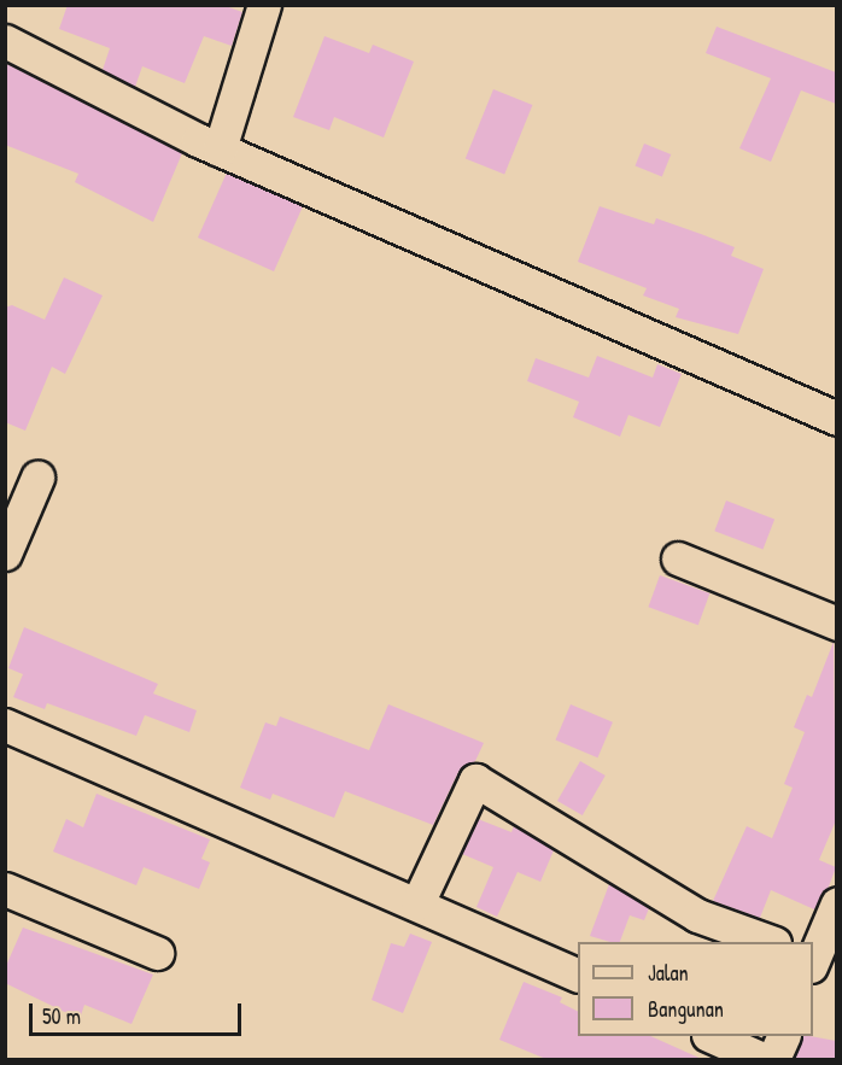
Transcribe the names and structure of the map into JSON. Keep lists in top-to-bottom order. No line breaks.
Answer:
{"legend":["Jalan","Bangunan"],"scale_bar":"50 m"}
